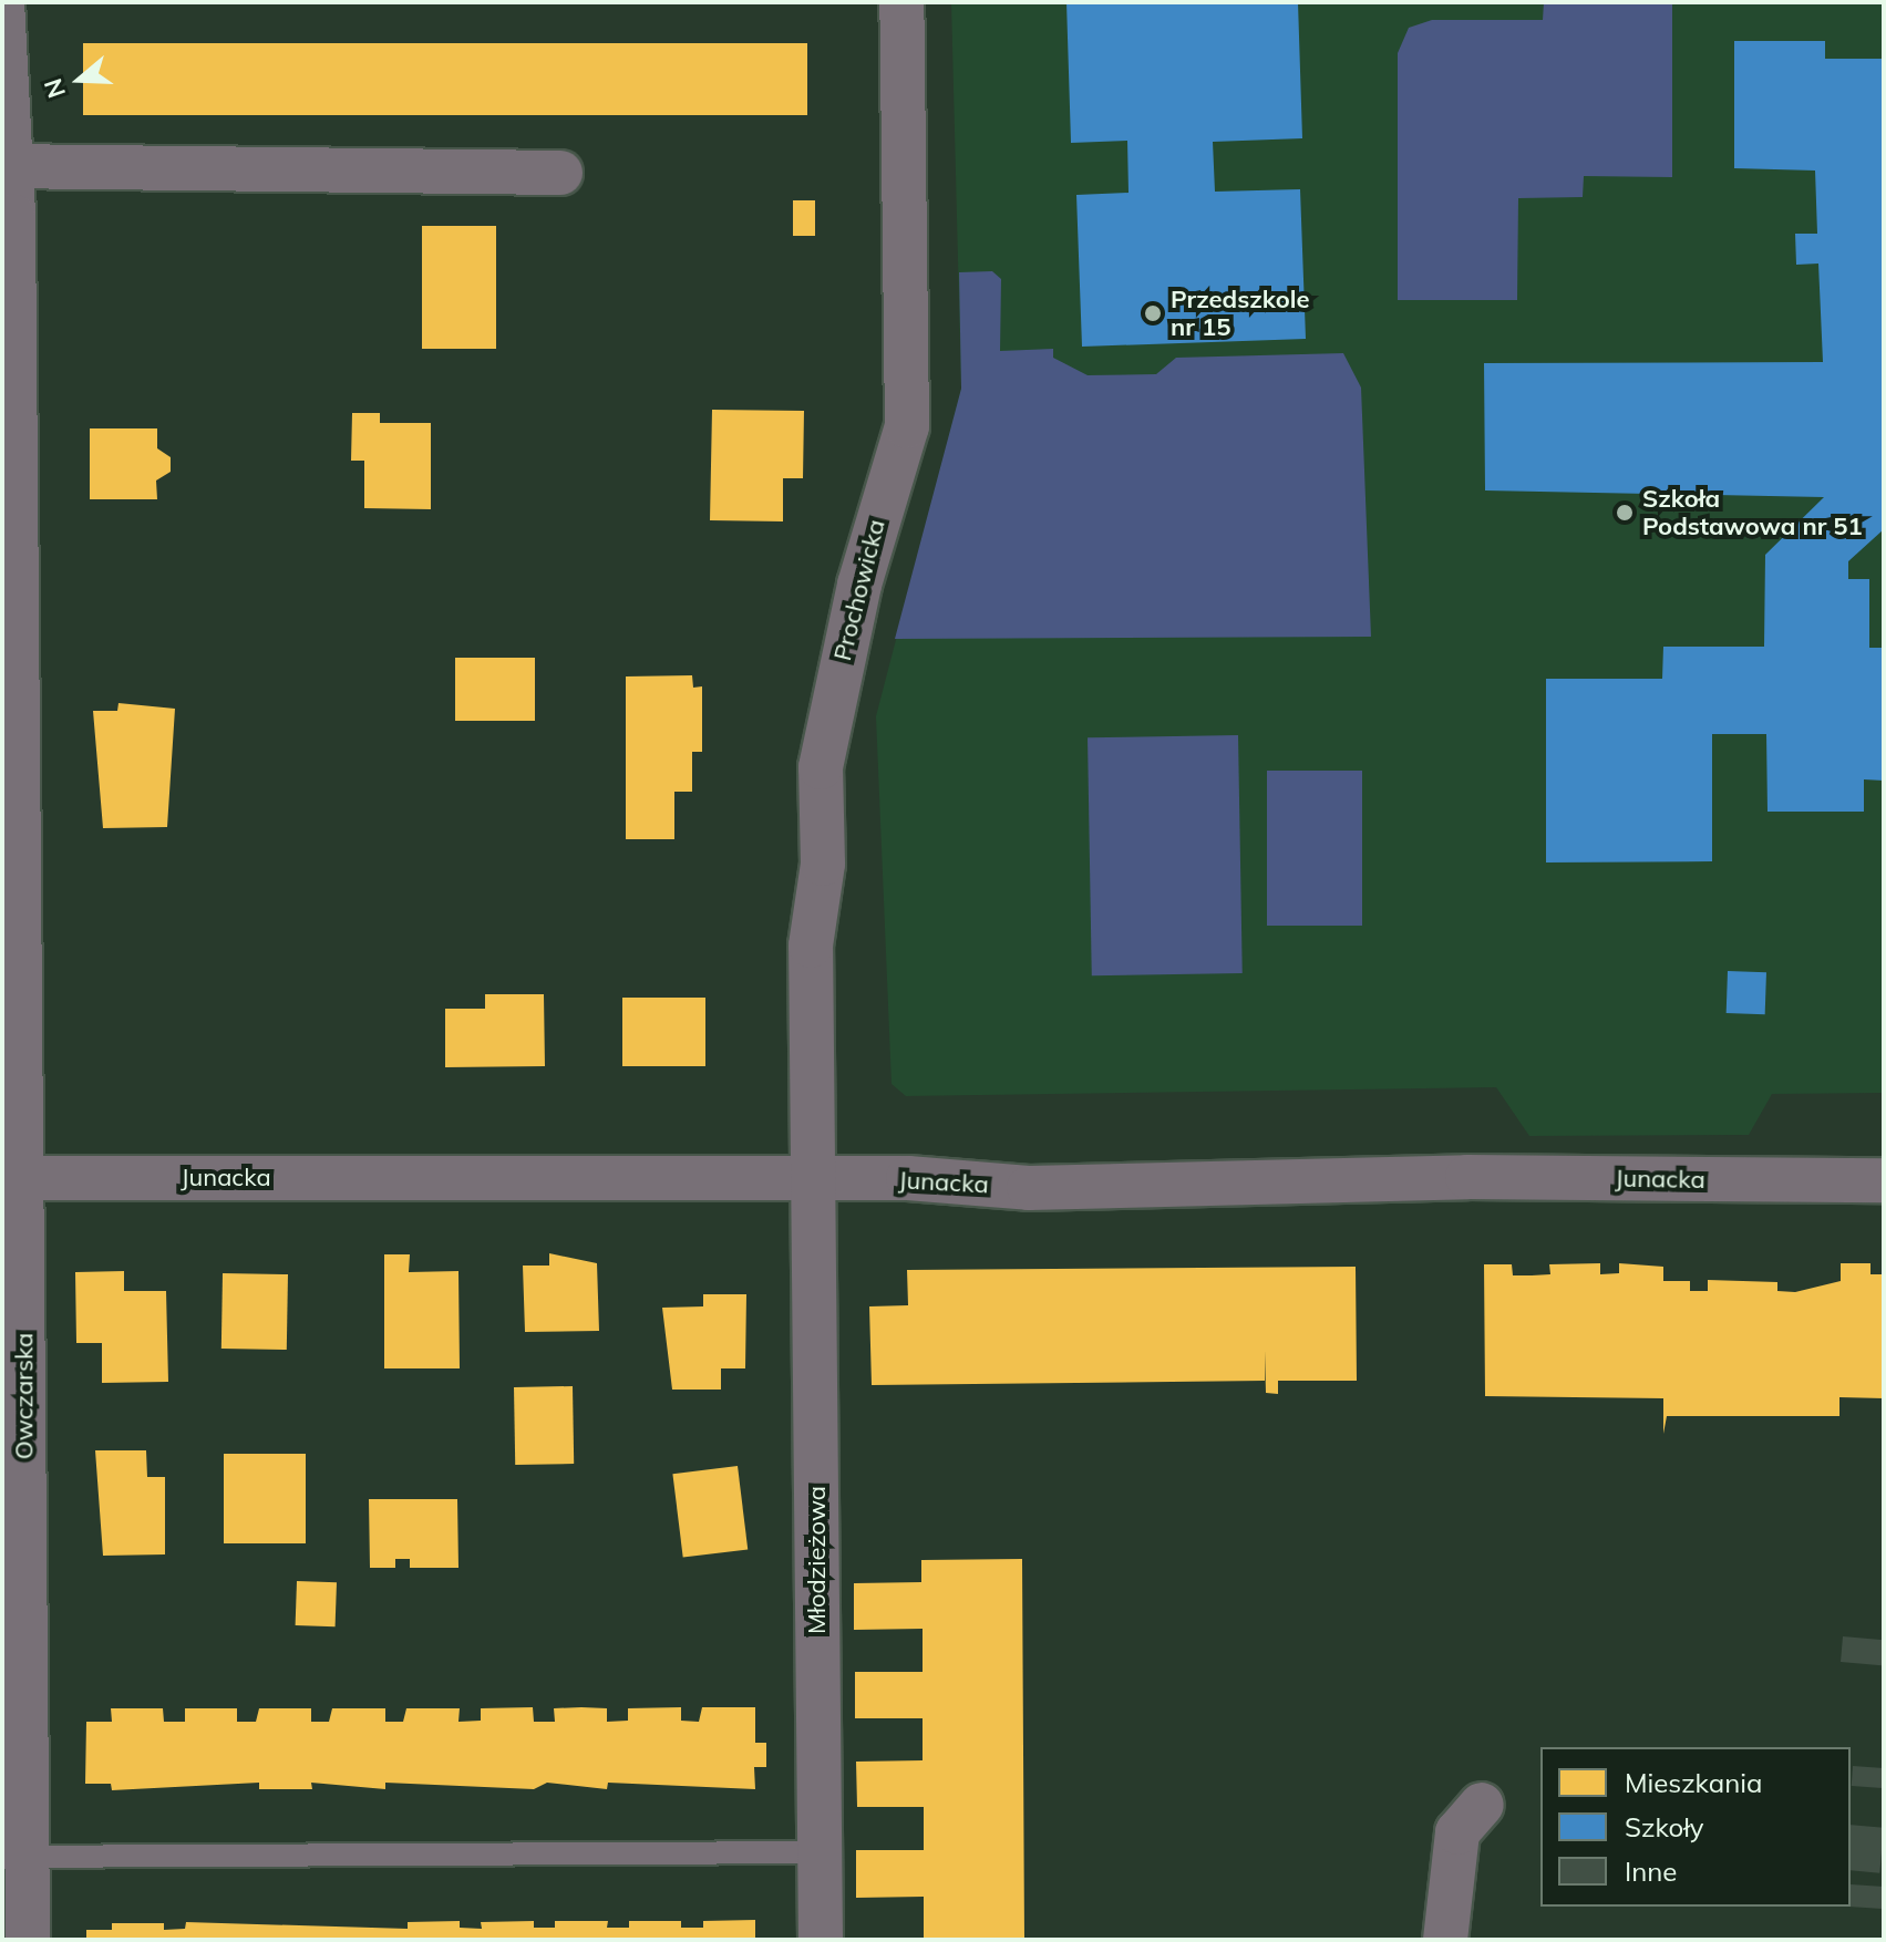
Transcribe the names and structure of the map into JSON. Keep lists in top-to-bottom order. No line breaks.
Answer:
{"streets":{"street":["Prochowicka","Junacka","Owczarska","Młodzieżowa"]},"crossings":[["Prochowicka","Junacka"],["Prochowicka","Młodzieżowa"],["Junacka","Owczarska"],["Junacka","Młodzieżowa"]],"places":["Przedszkole nr 15","Szkoła Podstawowa nr 51"],"legend":["Mieszkania","Szkoły","Inne"],"north":"left"}
